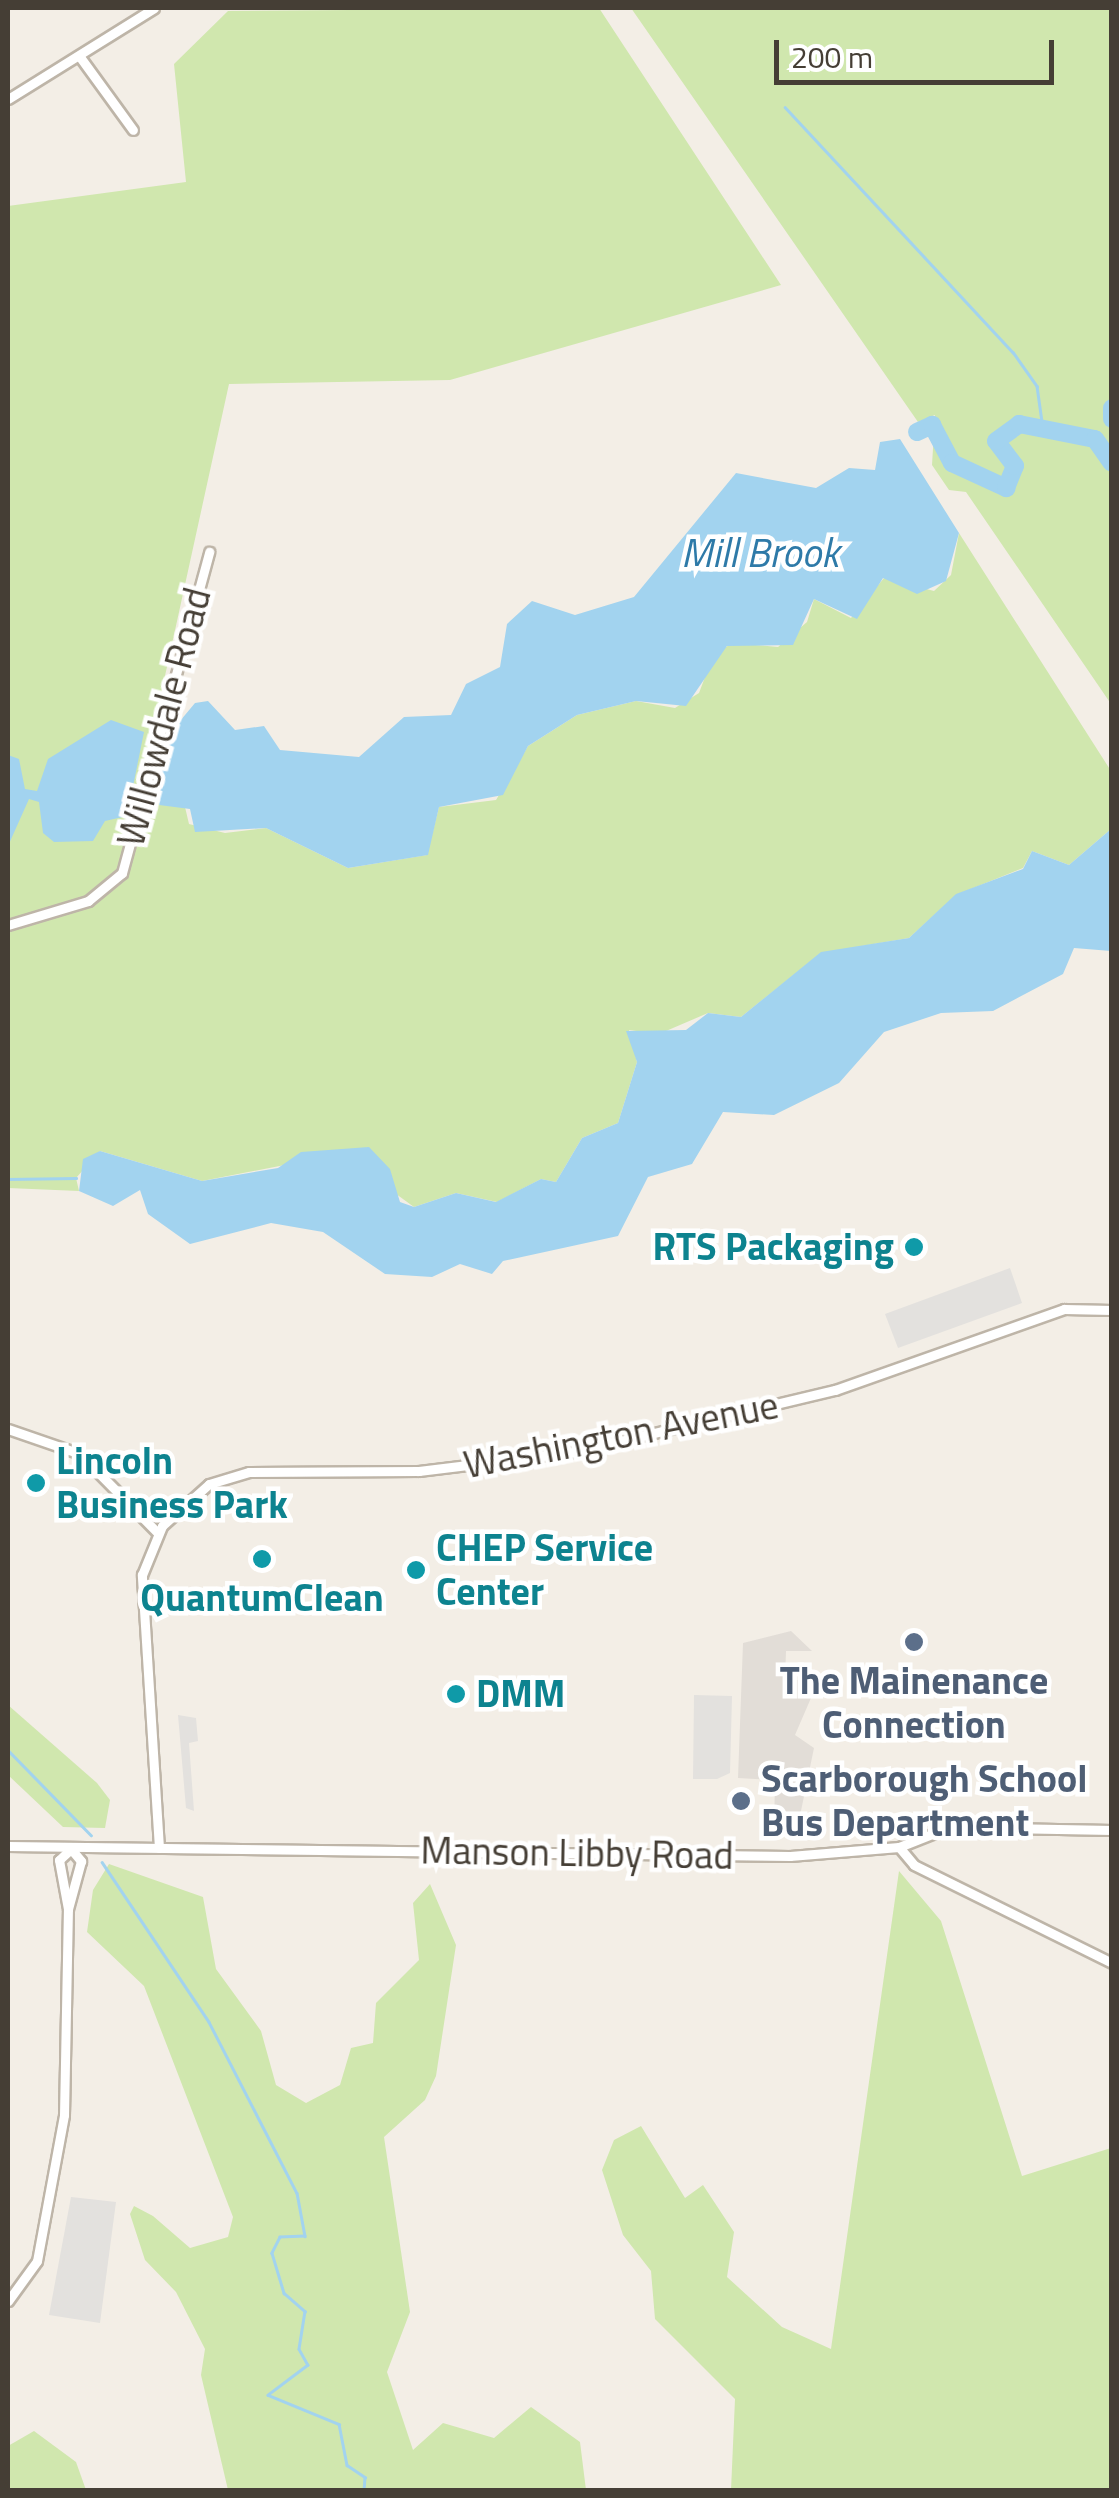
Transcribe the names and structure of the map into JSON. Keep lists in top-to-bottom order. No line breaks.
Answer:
{"streets":{"street":["Willowdale Road","Washington Avenue","Manson Libby Road"]},"water":["Mill Brook"],"places":["RTS Packaging","Lincoln Business Park","QuantumClean","CHEP Service Center","The Mainenance Connection","DMM","Scarborough School Bus Department"],"scale_bar":"200 m"}
